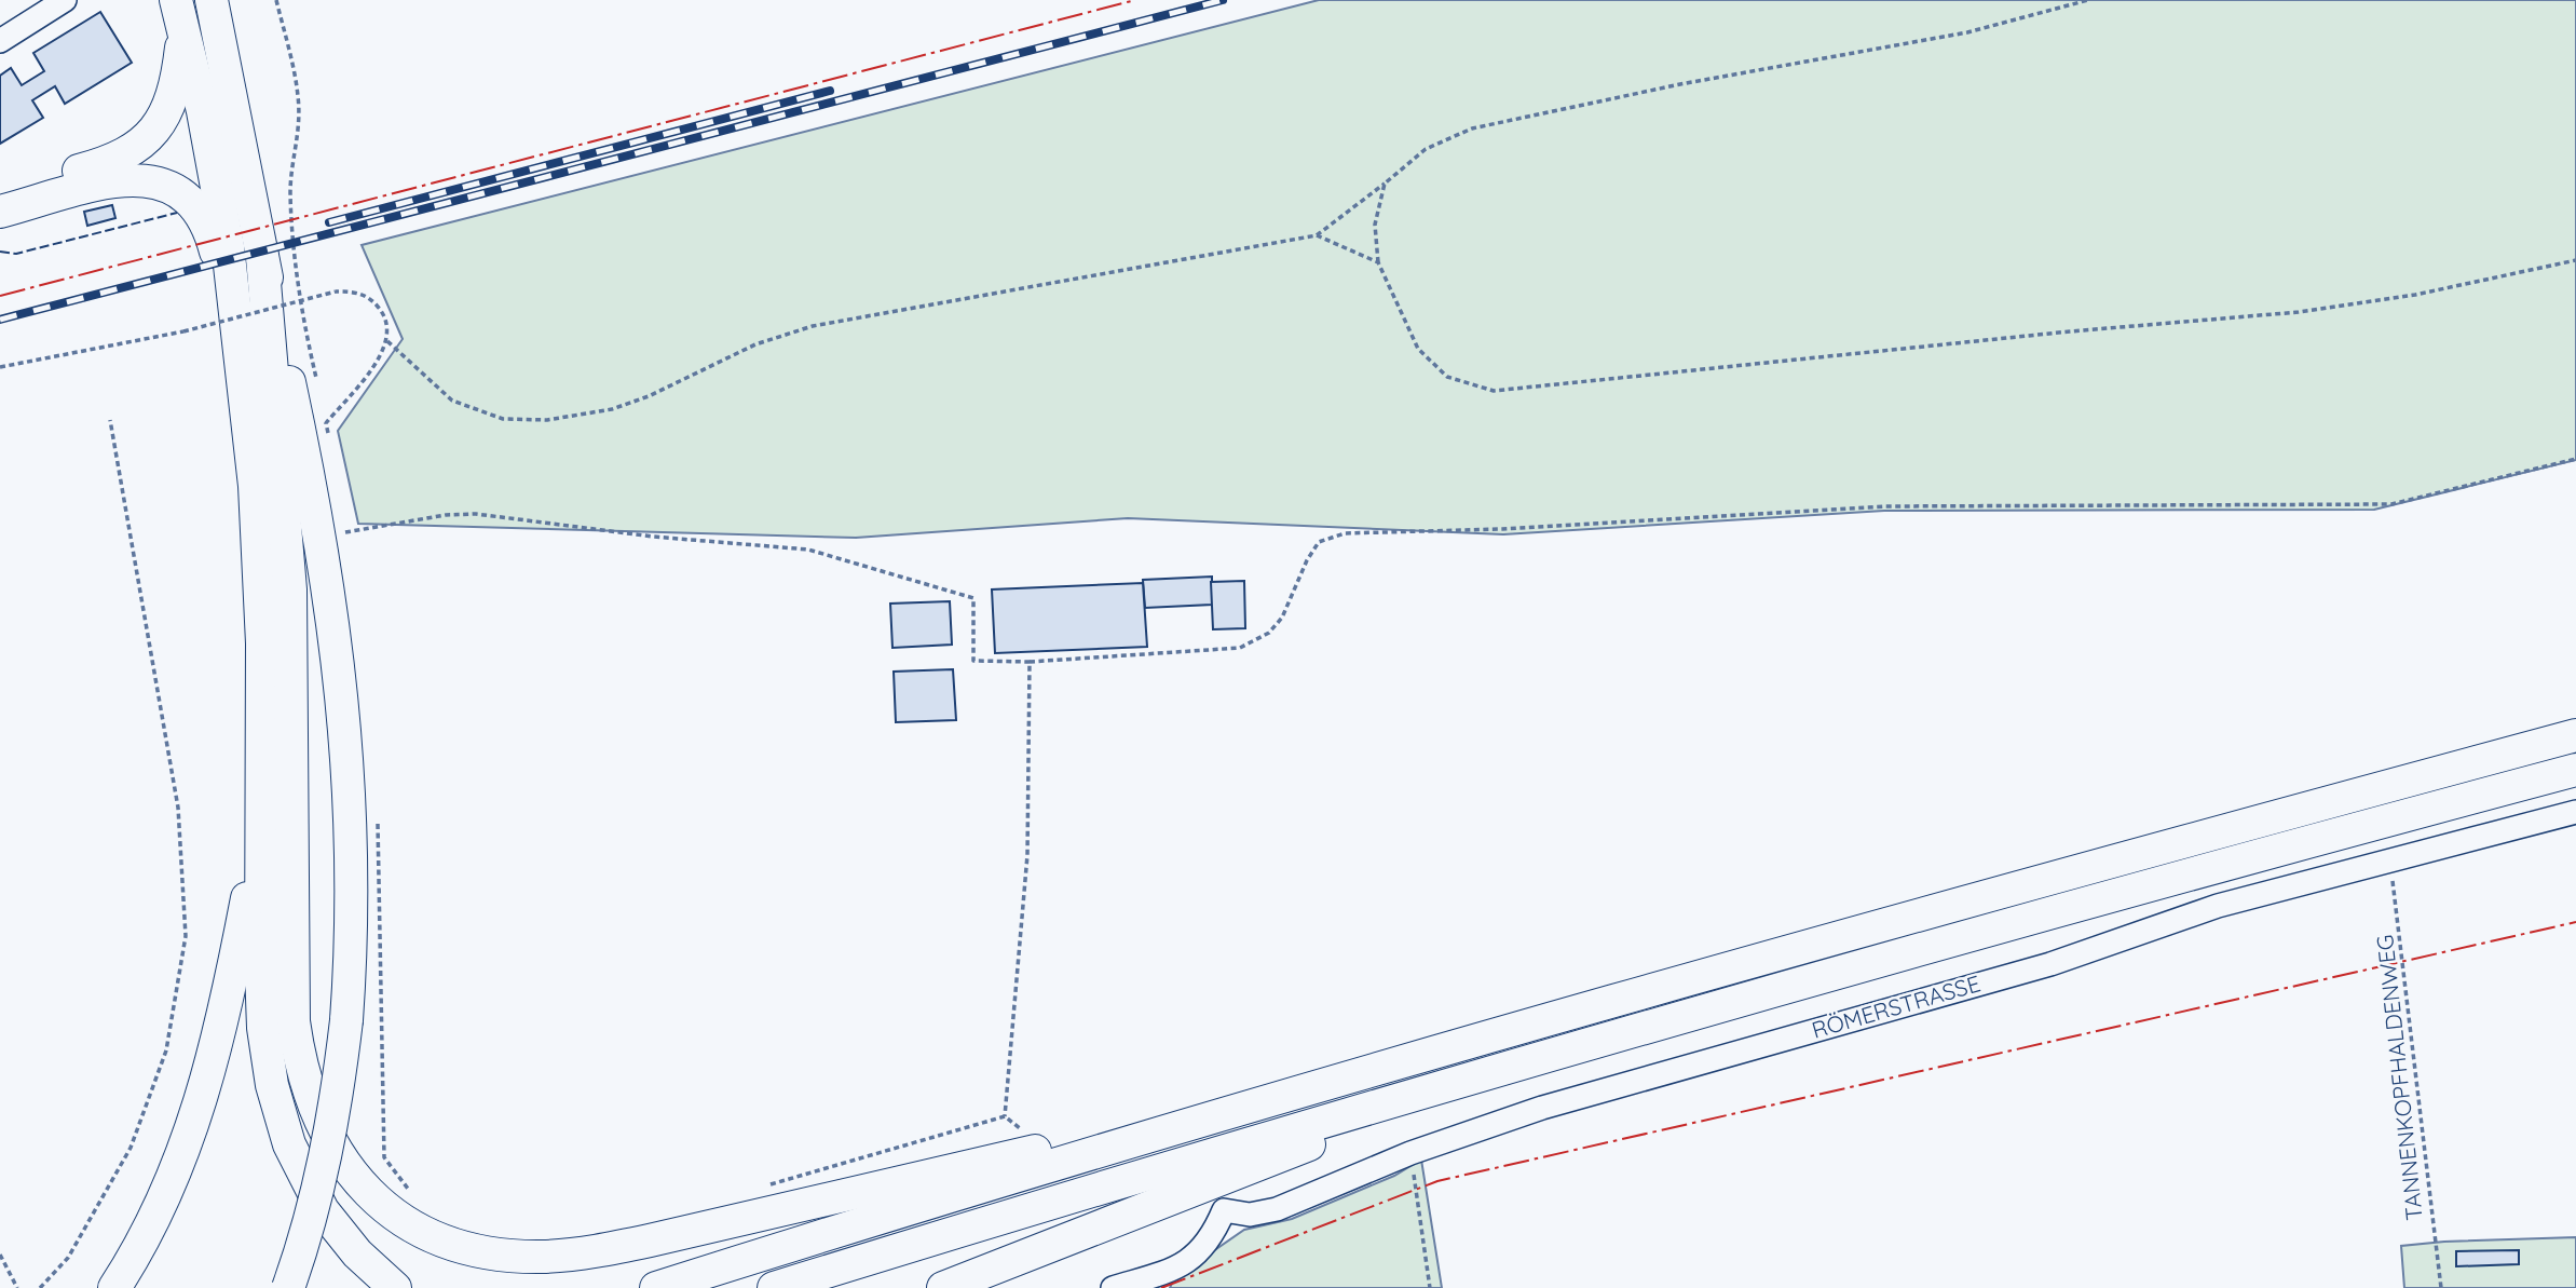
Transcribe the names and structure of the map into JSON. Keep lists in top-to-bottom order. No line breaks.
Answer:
{"streets":{"street":["RÖMERSTRASSE"],"path":["TANNENKOPFHALDENWEG"]},"crossings":[["RÖMERSTRASSE","TANNENKOPFHALDENWEG"]]}
